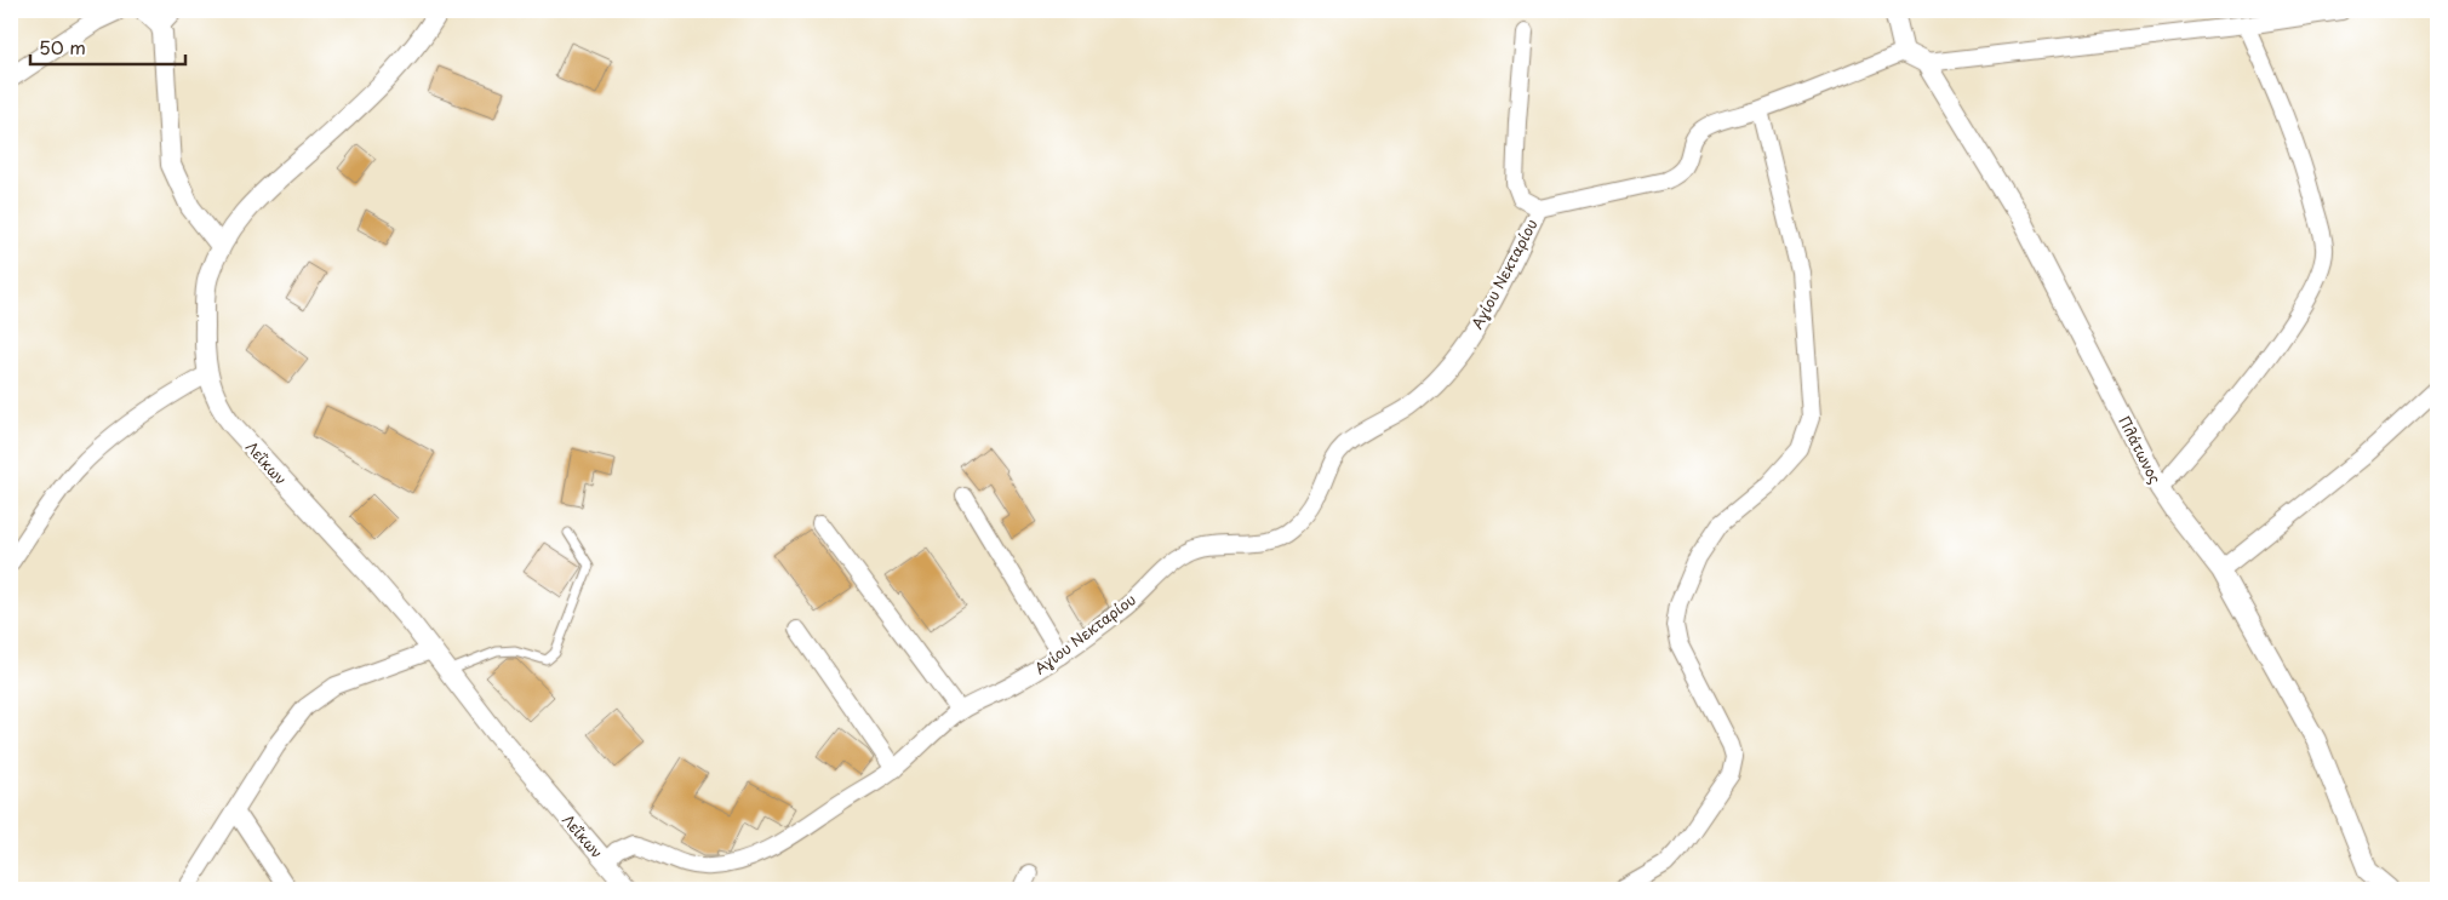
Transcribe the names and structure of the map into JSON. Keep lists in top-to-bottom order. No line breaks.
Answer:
{"streets":{"street":["Αγίου Νεκταρίου","Πλάτωνος","Λεΐκων"]},"crossings":[["Αγίου Νεκταρίου","Λεΐκων"]],"scale_bar":"50 m"}
